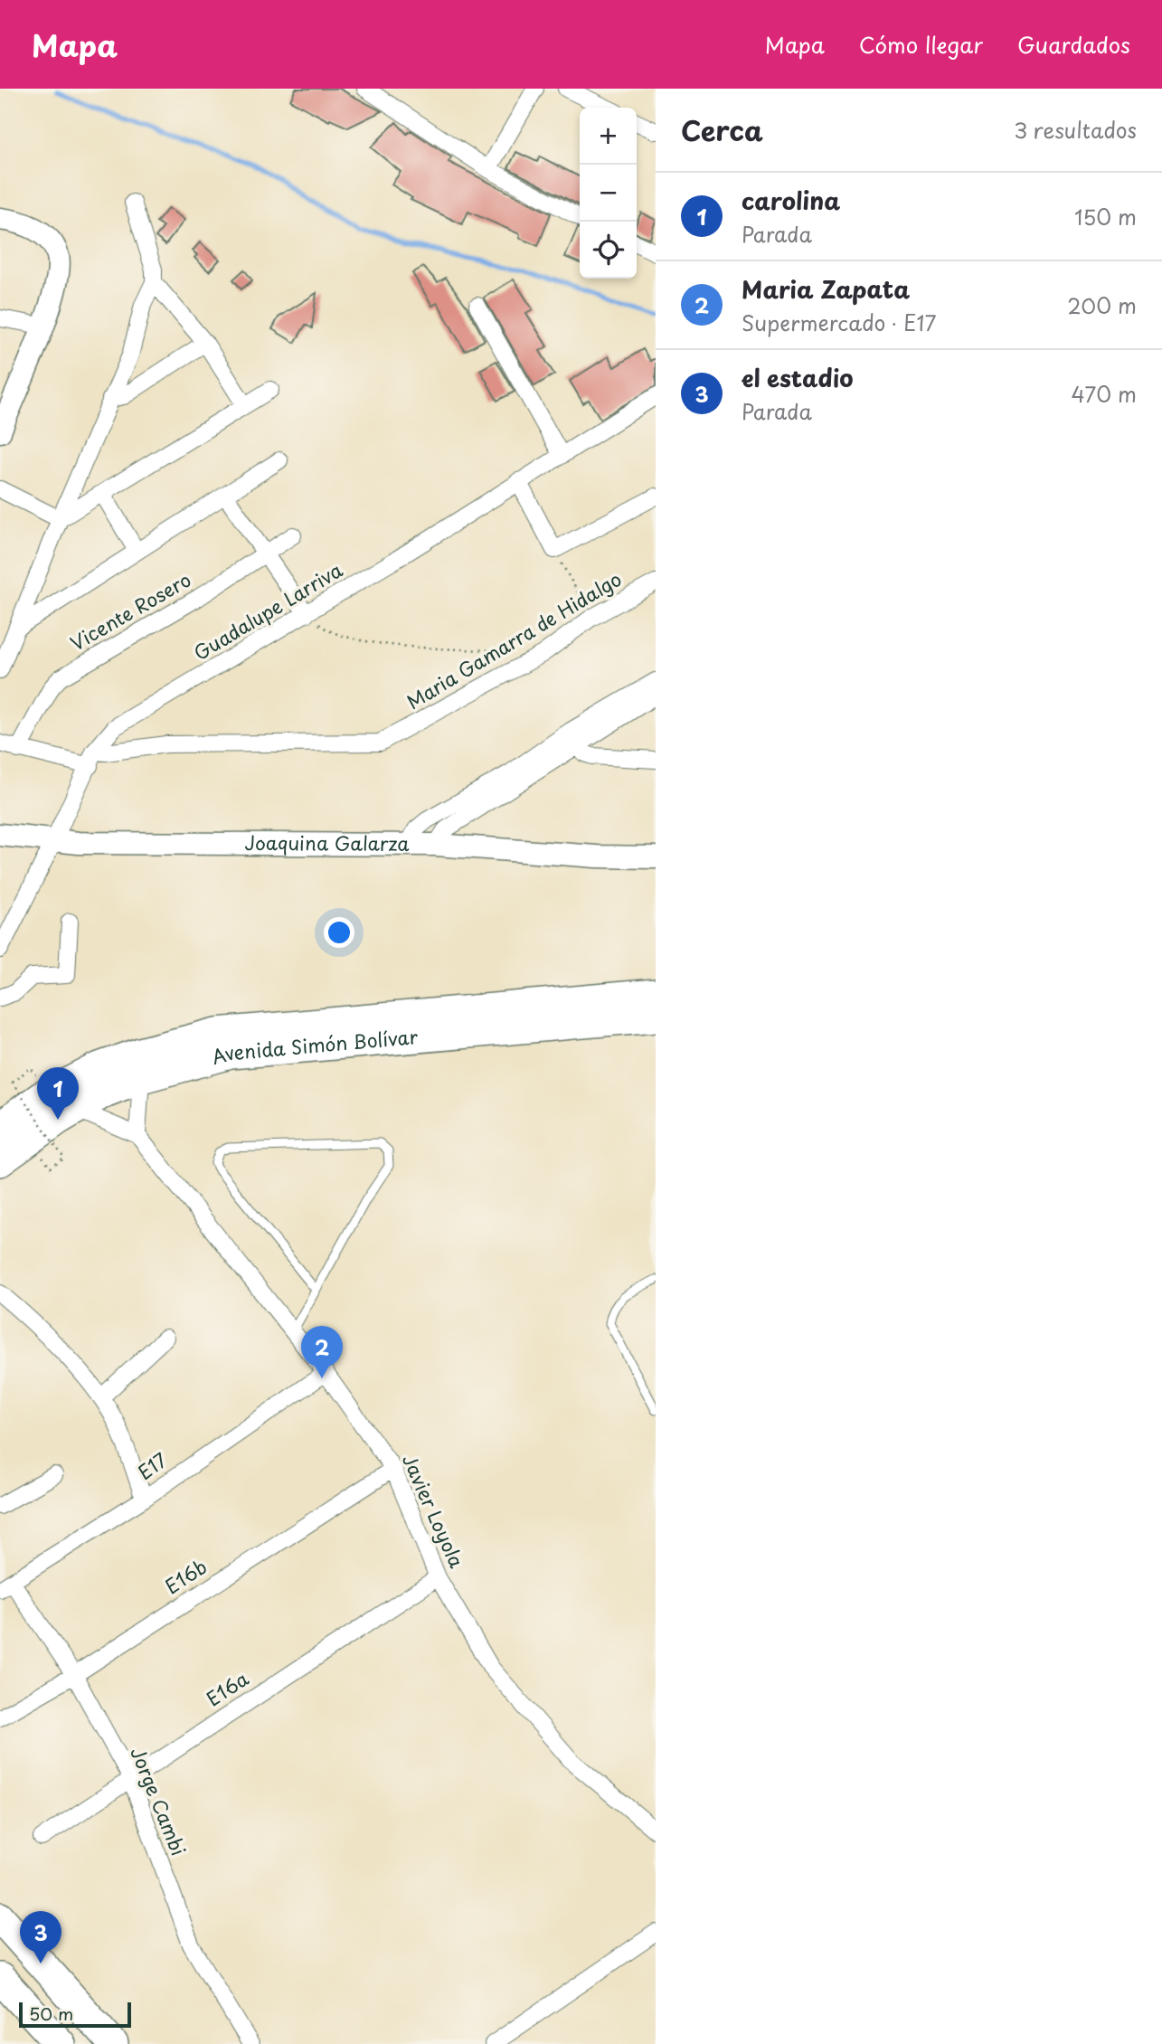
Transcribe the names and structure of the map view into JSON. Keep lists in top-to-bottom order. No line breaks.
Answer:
{"streets":{"highway":["Avenida Simón Bolívar"],"street":["Vicente Rosero","Guadalupe Larriva","Maria Gamarra de Hidalgo","Joaquina Galarza","E17","Javier Loyola","E16b","E16a","Jorge Cambi"]},"crossings":[["Vicente Rosero","Maria Gamarra de Hidalgo"],["Guadalupe Larriva","Maria Gamarra de Hidalgo"],["Guadalupe Larriva","Joaquina Galarza"],["Avenida Simón Bolívar","Javier Loyola"],["E17","Javier Loyola"],["E17","Jorge Cambi"],["Javier Loyola","E16b"],["Javier Loyola","E16a"],["E16b","Jorge Cambi"],["E16a","Jorge Cambi"]],"scale_bar":"50 m","page":{"header":"Mapa","nav":["Mapa","Cómo llegar","Guardados"],"heading":["Cerca","3 resultados"],"map_buttons":["+","−"],"list":[{"mark":"1","name":"carolina","note":"Parada","value":"150 m"},{"mark":"2","name":"Maria Zapata","note":"Supermercado · E17","value":"200 m"},{"mark":"3","name":"el estadio","note":"Parada","value":"470 m"}],"pins":["1","2","3"],"scale":"50 m"}}
